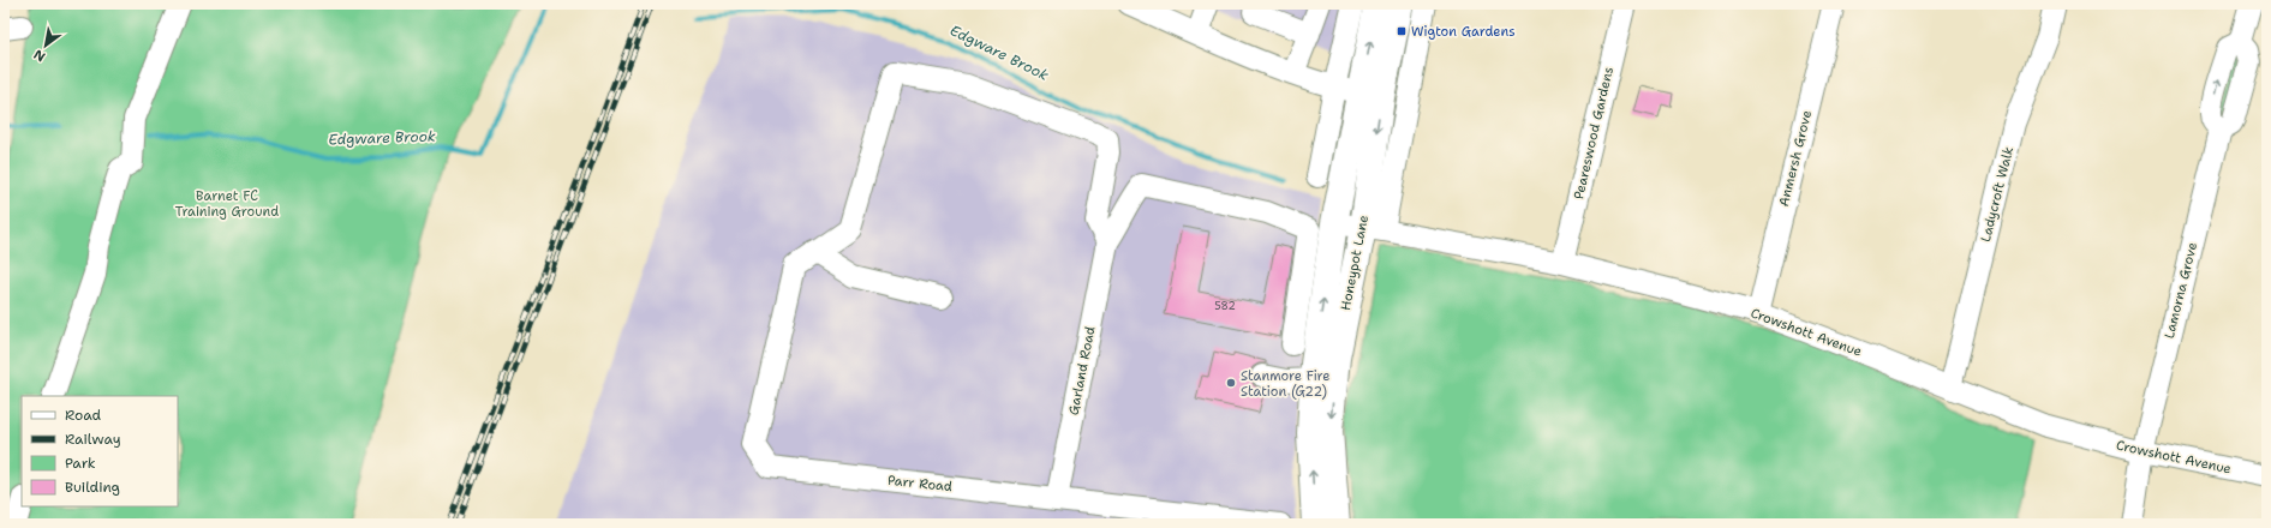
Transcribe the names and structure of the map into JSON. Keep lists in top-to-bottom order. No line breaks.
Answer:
{"streets":{"main road":["Honeypot Lane"],"street":["Peareswood Gardens","Anmersh Grove","Ladycroft Walk","Lamorna Grove","Crowshott Avenue","Garland Road","Parr Road"]},"crossings":[["Peareswood Gardens","Crowshott Avenue"],["Anmersh Grove","Crowshott Avenue"],["Ladycroft Walk","Crowshott Avenue"],["Honeypot Lane","Crowshott Avenue"],["Lamorna Grove","Crowshott Avenue"],["Garland Road","Parr Road"]],"water":["Edgware Brook"],"parks":["Barnet FC Training Ground"],"places":{"transit":["Wigton Gardens"],"other":["Stanmore Fire Station (G22)"]},"house_numbers":["582"],"legend":["Road","Railway","Park","Building"],"north":"bottom left"}
